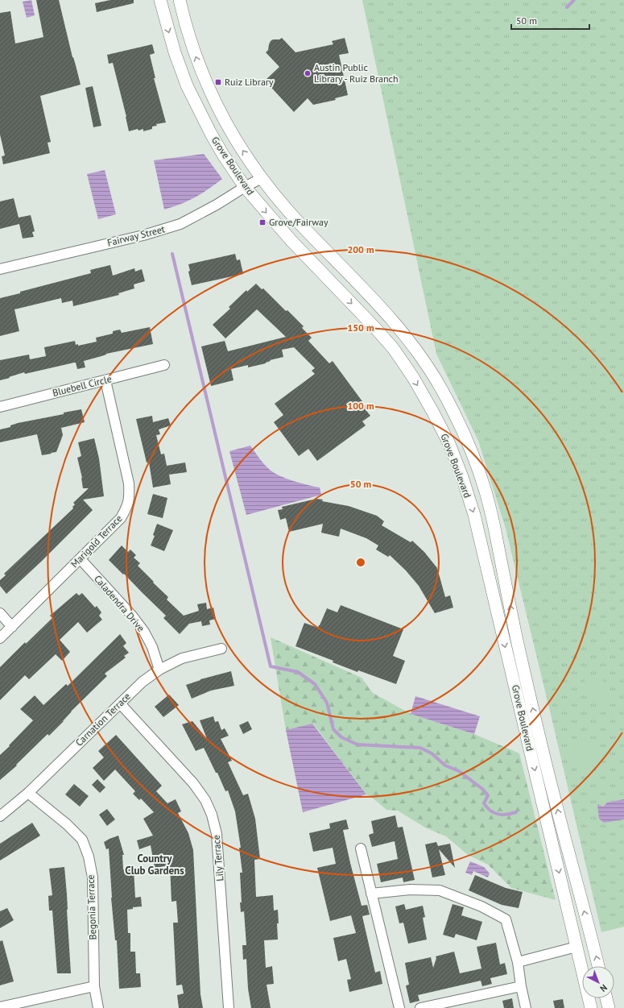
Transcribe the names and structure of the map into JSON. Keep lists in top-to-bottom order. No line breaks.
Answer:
{"streets":{"street":["Grove Boulevard","Fairway Street","Bluebell Circle","Marigold Terrace","Caladendra Drive","Carnation Terrace","Lily Terrace","Begonia Terrace"]},"crossings":[["Grove Boulevard","Fairway Street"],["Bluebell Circle","Marigold Terrace"],["Marigold Terrace","Caladendra Drive"],["Caladendra Drive","Carnation Terrace"],["Carnation Terrace","Lily Terrace"],["Carnation Terrace","Begonia Terrace"]],"districts":["Country Club Gardens"],"places":{"other":["Austin Public Library - Ruiz Branch"],"transit":["Ruiz Library","Grove/Fairway"]},"scale_bar":"50 m","north":"bottom right","rings":["200 m","150 m","100 m","50 m"]}
